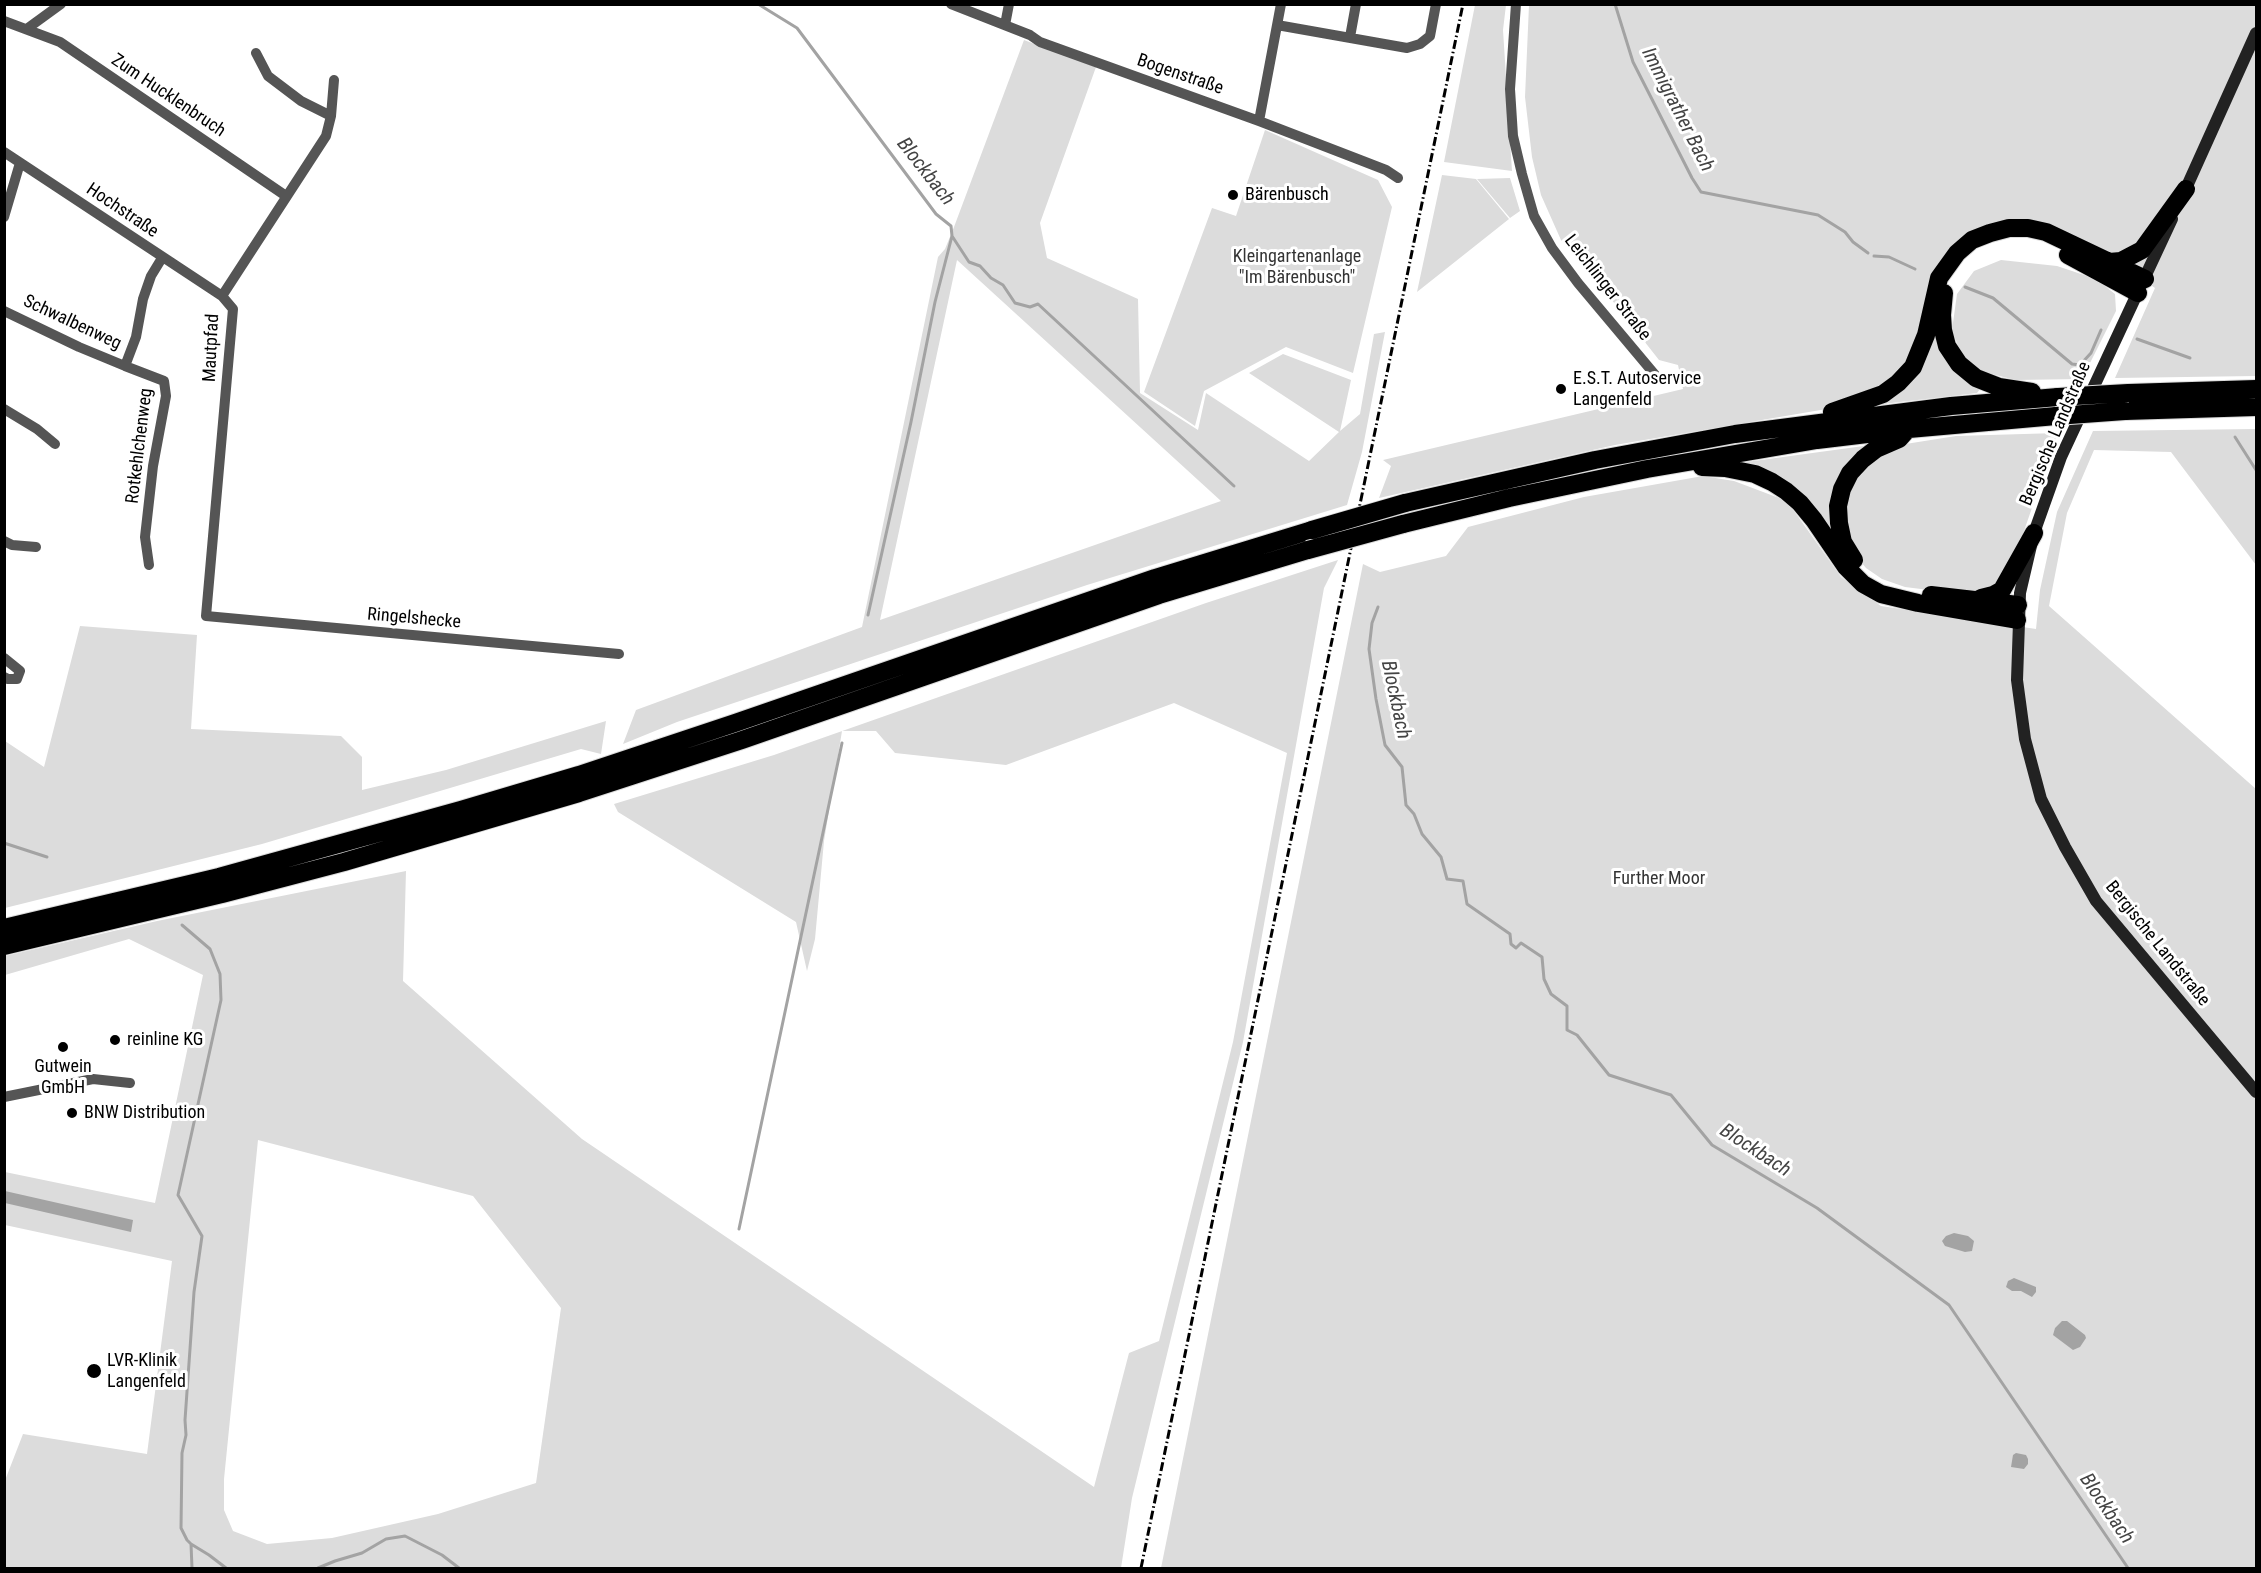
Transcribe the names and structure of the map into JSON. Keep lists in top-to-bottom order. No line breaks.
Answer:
{"streets":{"main road":["Bergische Landstraße"],"street":["Bogenstraße","Zum Hucklenbruch","Hochstraße","Leichlinger Straße","Schwalbenweg","Mautpfad","Rotkehlchenweg","Ringelshecke"]},"crossings":[["Zum Hucklenbruch","Mautpfad"],["Hochstraße","Mautpfad"],["Hochstraße","Rotkehlchenweg"],["Schwalbenweg","Rotkehlchenweg"],["Mautpfad","Ringelshecke"]],"water":["Immigrather Bach","Blockbach"],"parks":["Kleingartenanlage \"Im Bärenbusch\"","Further Moor"],"places":["Bärenbusch","E.S.T. Autoservice Langenfeld","reinline KG","Gutwein GmbH","BNW Distribution","LVR-Klinik Langenfeld"]}
